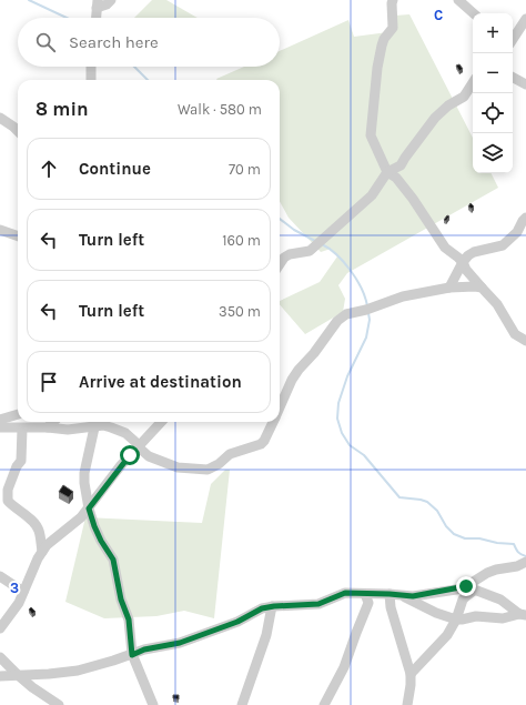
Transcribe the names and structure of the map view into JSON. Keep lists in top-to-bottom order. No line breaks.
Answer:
{"page":{"map_buttons":["+","−"],"search":"Search here","heading":["8 min","Walk · 580 m"],"list":[["Continue","70 m"],["Turn left","160 m"],["Turn left","350 m"],"Arrive at destination"]},"grid":{"columns":["C"],"rows":["3"]}}
